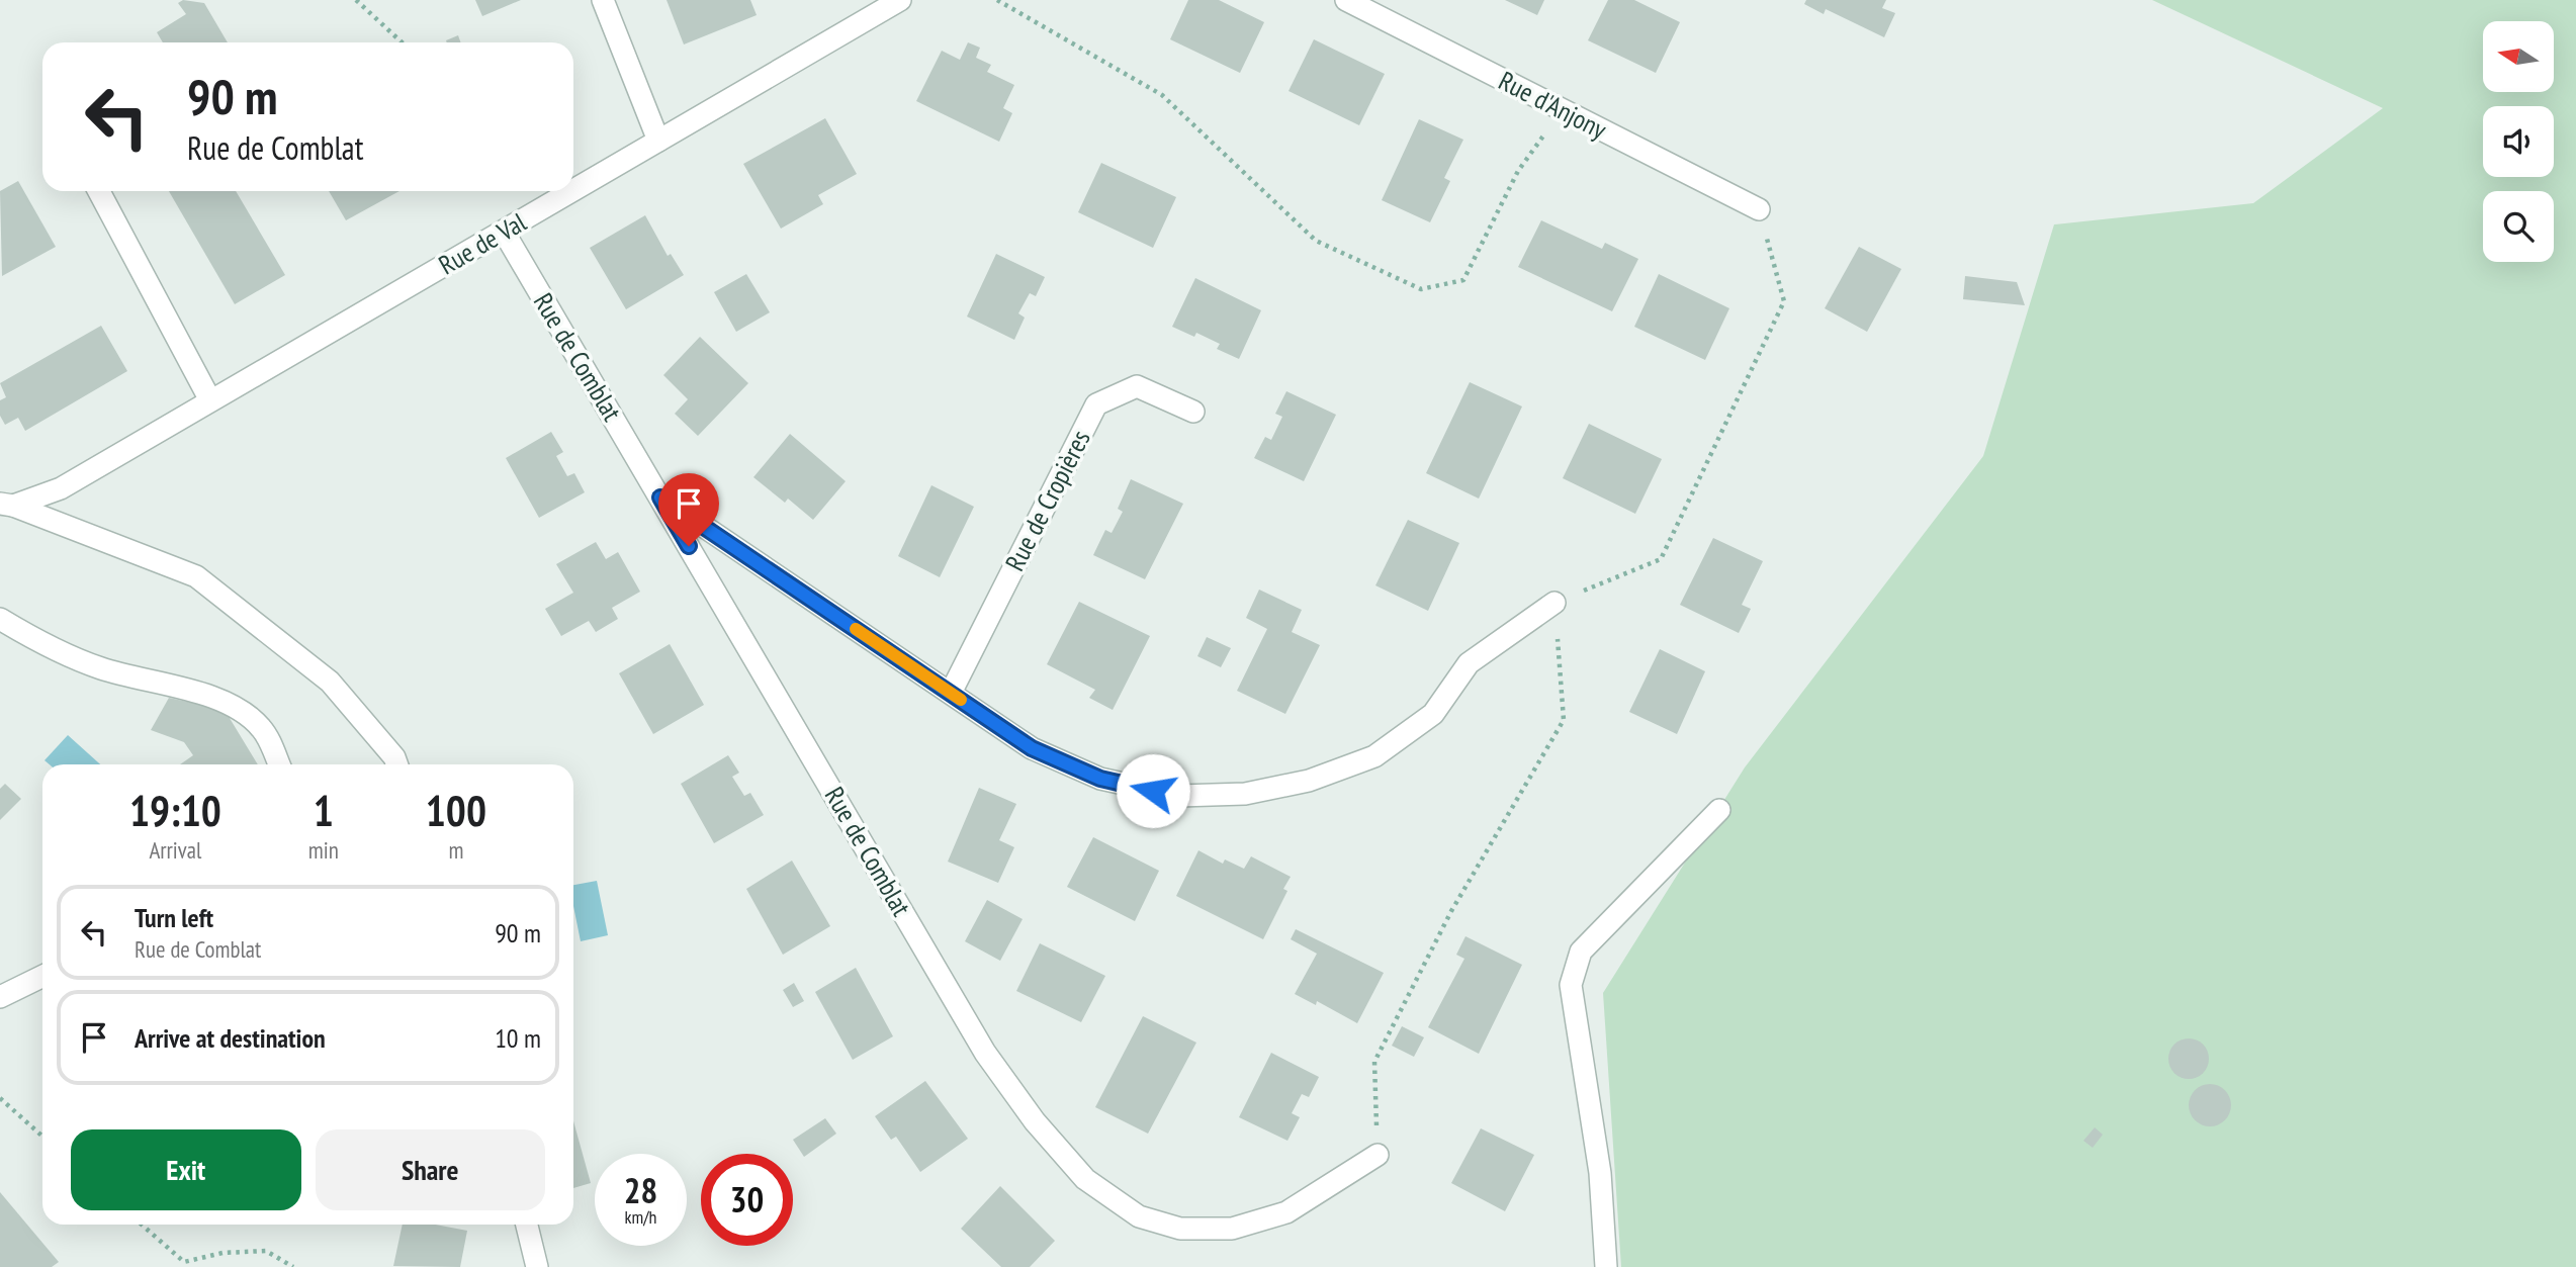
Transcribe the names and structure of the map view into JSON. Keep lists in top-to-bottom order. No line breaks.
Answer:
{"streets":{"street":["Rue d'Anjony","Rue de Val","Rue de Comblat","Rue de Cropières"]},"crossings":[["Rue de Val","Rue de Comblat"]],"north":"left","page":{"turn":["90 m","Rue de Comblat"],"eta":["19:10","Arrival","1","min","100","m"],"list":[{"name":"Turn left","note":"Rue de Comblat","value":"90 m"},{"name":"Arrive at destination","value":"10 m"}],"buttons":["Exit","Share"],"speed":"28 km/h","limit":"30"}}
